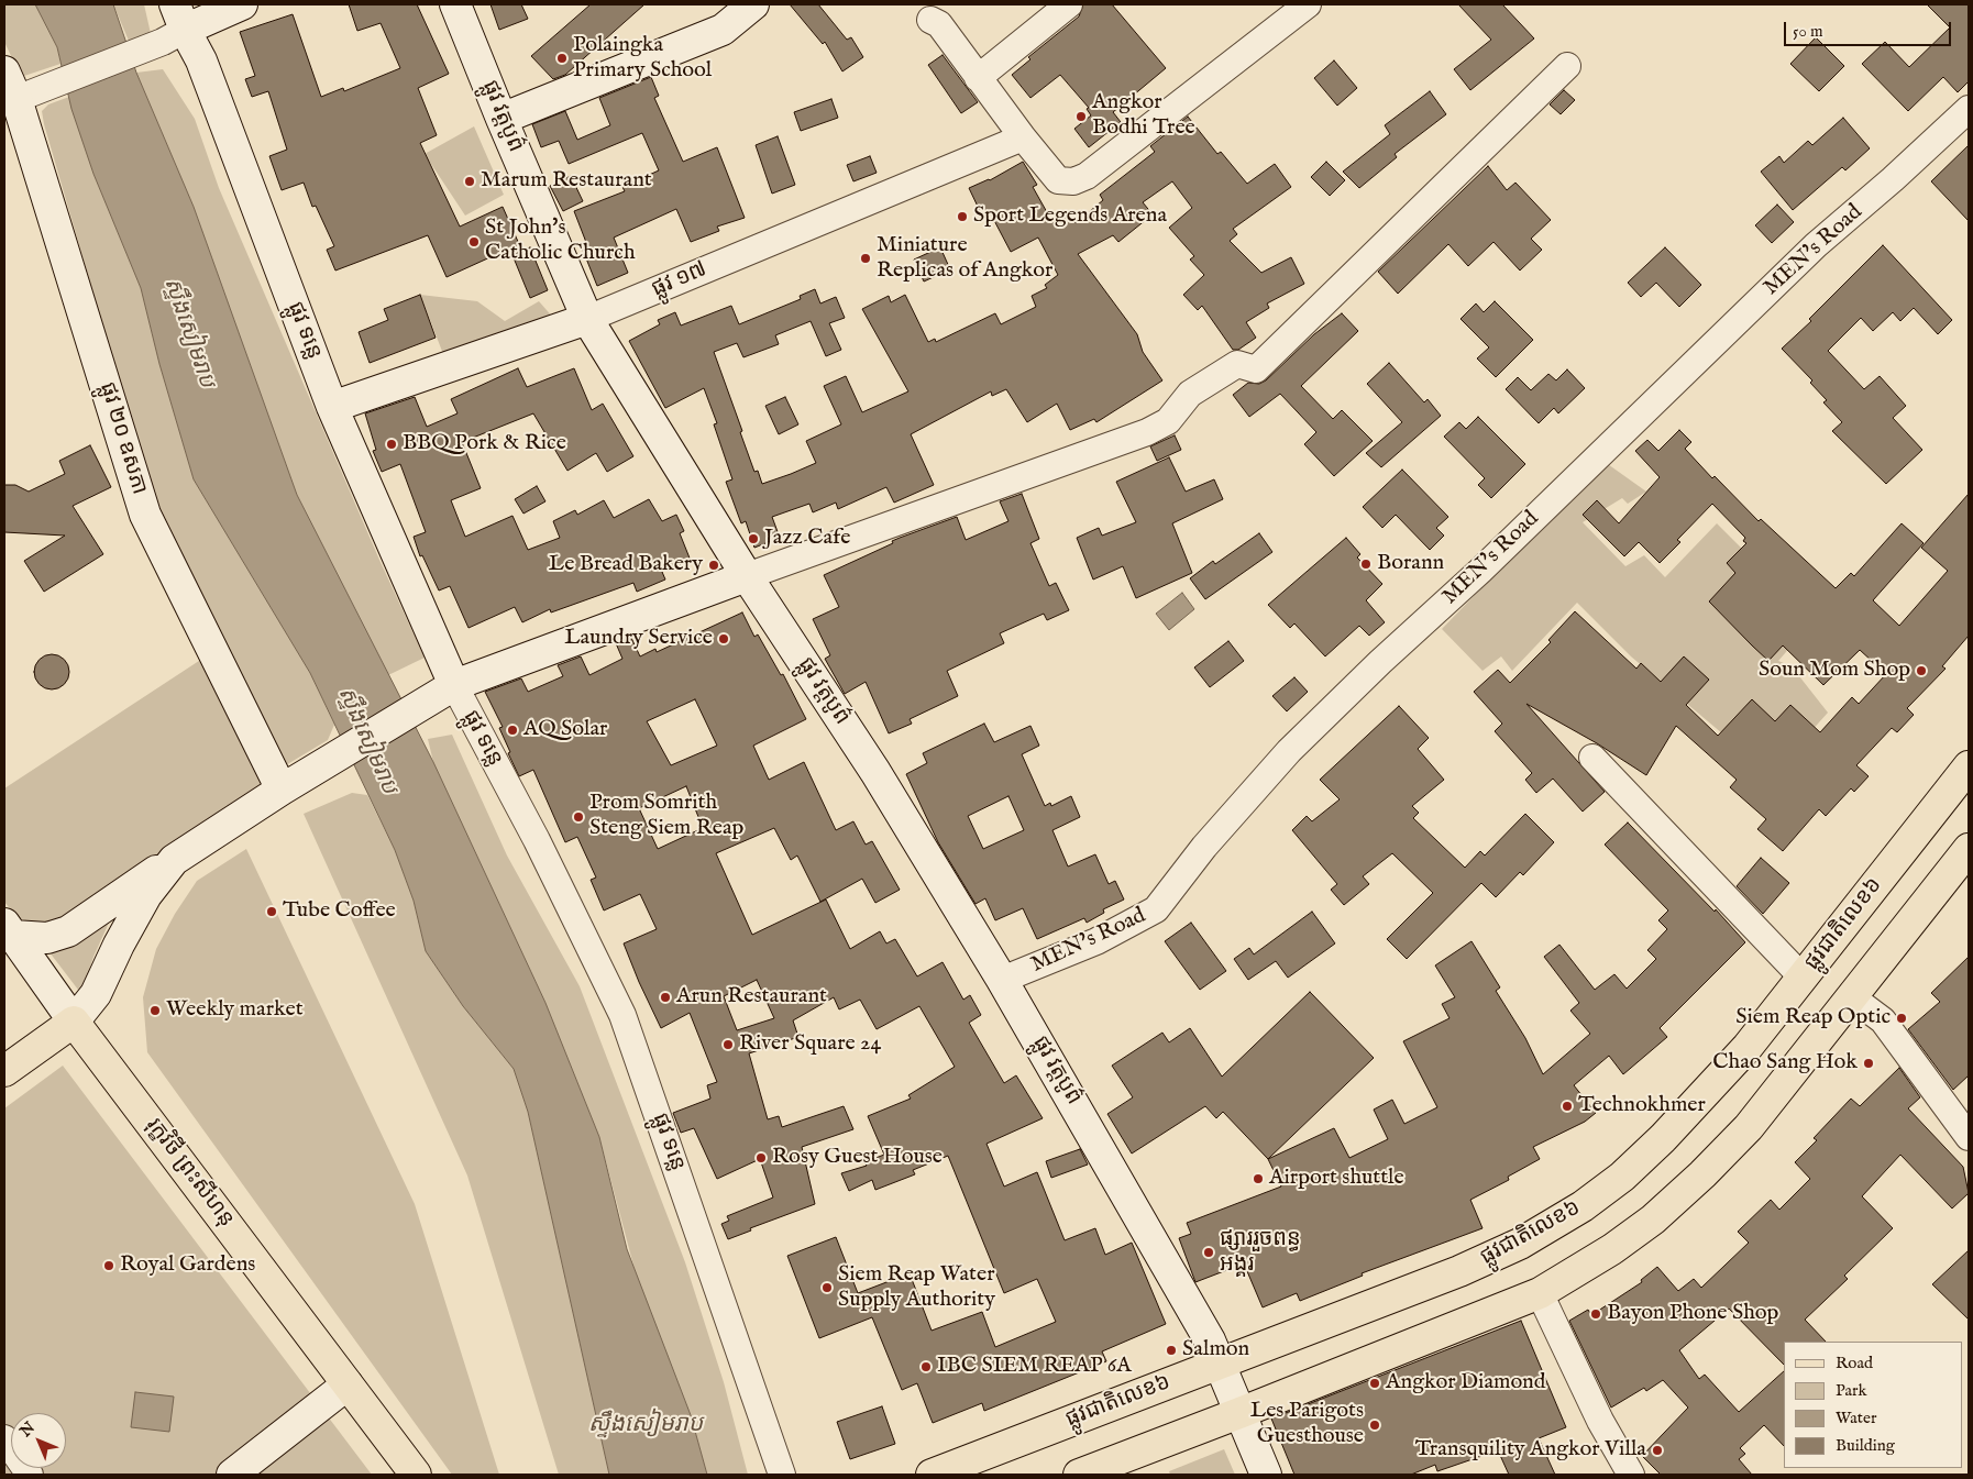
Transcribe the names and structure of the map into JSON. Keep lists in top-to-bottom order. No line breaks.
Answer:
{"streets":{"main road":["ផ្លូវជាតិលេខ៦","រុក្ខវិថី ព្រះសីហនុ"],"street":["ផ្លូវ វត្តបូព៌","MEN's Road","ផ្លូវ ១៧","ផ្លូវ ទន្លេ","ផ្លូវ ២០ ឧសភា"]},"crossings":[["ផ្លូវ វត្តបូព៌","MEN's Road"],["ផ្លូវ វត្តបូព៌","ផ្លូវ ១៧"],["ផ្លូវ វត្តបូព៌","ផ្លូវជាតិលេខ៦"],["ផ្លូវ ១៧","ផ្លូវ ទន្លេ"]],"water":["ស្ទឹងសៀមរាប"],"places":["Polaingka Primary School","Angkor Bodhi Tree","Marum Restaurant","Sport Legends Arena","St John's Catholic Church","Miniature Replicas of Angkor","BBQ Pork & Rice","Jazz Cafe","Borann","Le Bread Bakery","Laundry Service","Soun Mom Shop","AQ Solar","Prom Somrith Steng Siem Reap","Tube Coffee","Arun Restaurant","Weekly market","Siem Reap Optic","River Square 24","Chao Sang Hok","Technokhmer","Rosy Guest House","Airport shuttle","ផ្សាររួចពន្ធ អង្គរ","Royal Gardens","Siem Reap Water Supply Authority","Bayon Phone Shop","Salmon","IBC SIEM REAP 6A","Angkor Diamond","Les Parigots Guesthouse","Transquility Angkor Villa"],"legend":["Road","Park","Water","Building"],"scale_bar":"50 m","north":"top left"}
